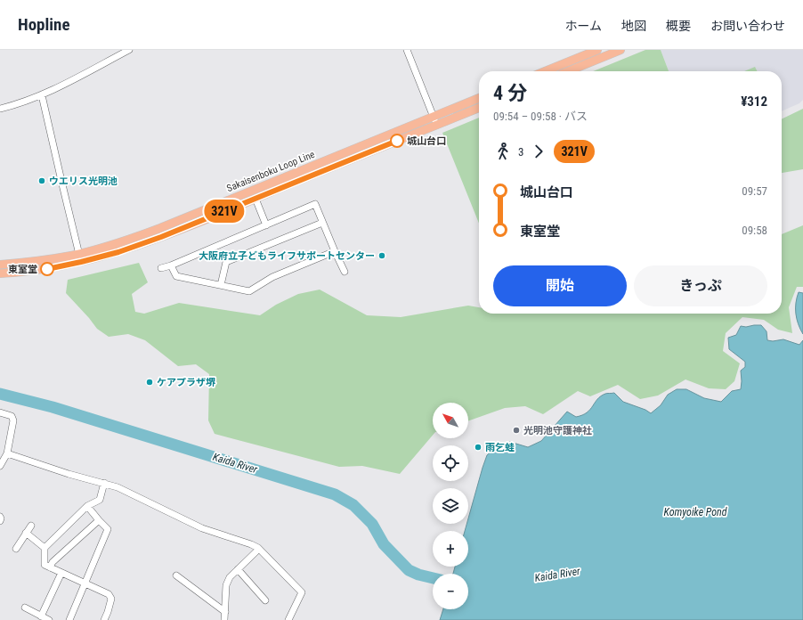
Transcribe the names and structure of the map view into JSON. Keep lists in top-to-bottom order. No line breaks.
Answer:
{"streets":{"main road":["Sakaisenboku Loop Line"]},"water":["Kaida River","Komyoike Pond"],"places":["城山台口","ウエリス光明池","大阪府立子どもライフサポートセンター","東室堂","ケアプラザ堺","光明池守護神社","雨乞蛙"],"lines":["bus line 321V"],"north":"top left","page":{"header":"Hopline","nav":["ホーム","地図","概要","お問い合わせ"],"on_map":"321V","heading":["4 分","09:54 – 09:58 · バス","¥312"],"legs":["3","321V"],"list":[{"name":"城山台口","value":"09:57"},{"name":"東室堂","value":"09:58"}],"buttons":["開始","きっぷ"],"map_buttons":["+","−"]}}
